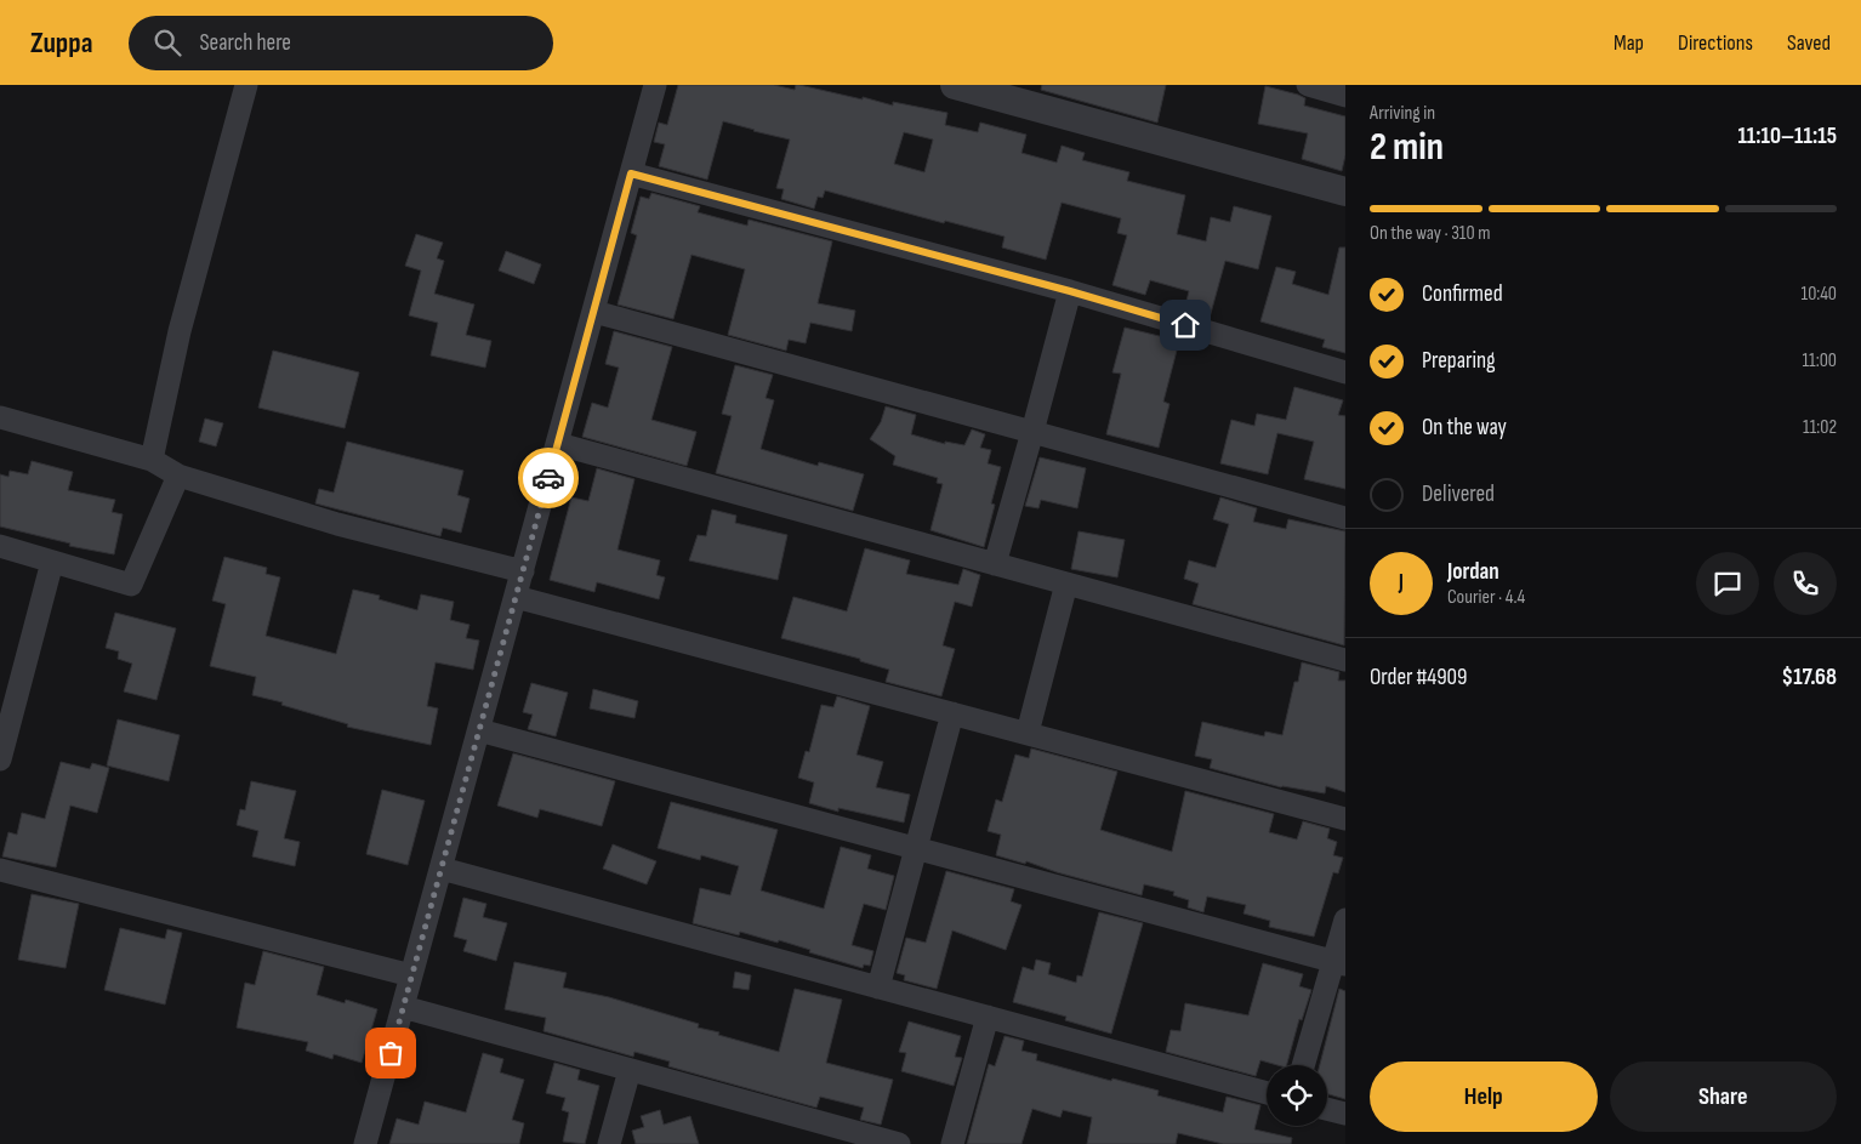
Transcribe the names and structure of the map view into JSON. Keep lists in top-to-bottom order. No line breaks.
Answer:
{"page":{"header":"Zuppa","search":"Search here","nav":["Map","Directions","Saved"],"heading":["2 min","Arriving in","11:10–11:15"],"panel":["Jordan","Courier · 4.4","Order #4909","$17.68"],"bar":"On the way · 310 m","list":[["Confirmed","10:40"],["Preparing","11:00"],["On the way","11:02"],"Delivered"],"round":"J","buttons":["Help","Share"]}}
